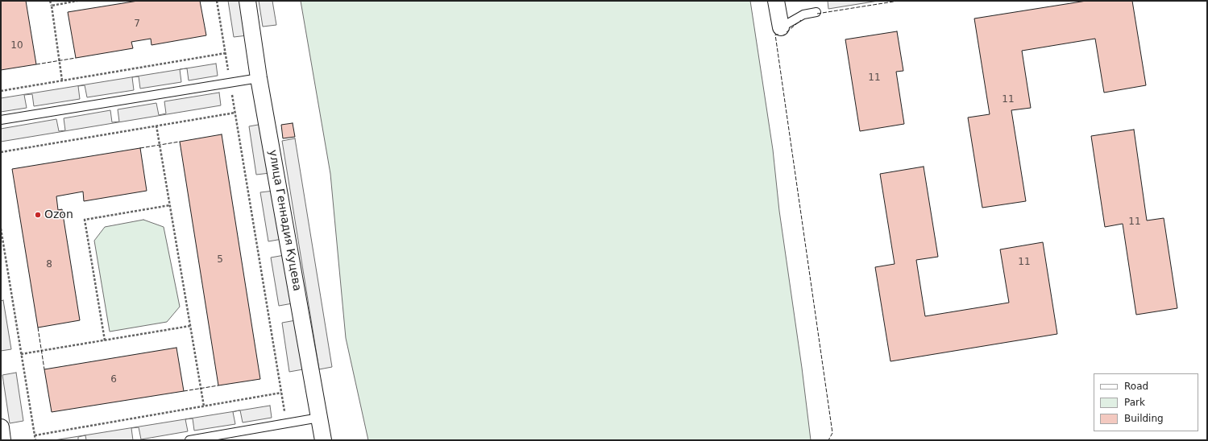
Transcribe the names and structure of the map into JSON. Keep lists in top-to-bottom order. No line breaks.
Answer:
{"streets":{"street":["улица Геннадия Куцева"]},"places":["Ozon"],"house_numbers":["7","10","11","11","11","5","11","8","6"],"legend":["Road","Park","Building"]}
